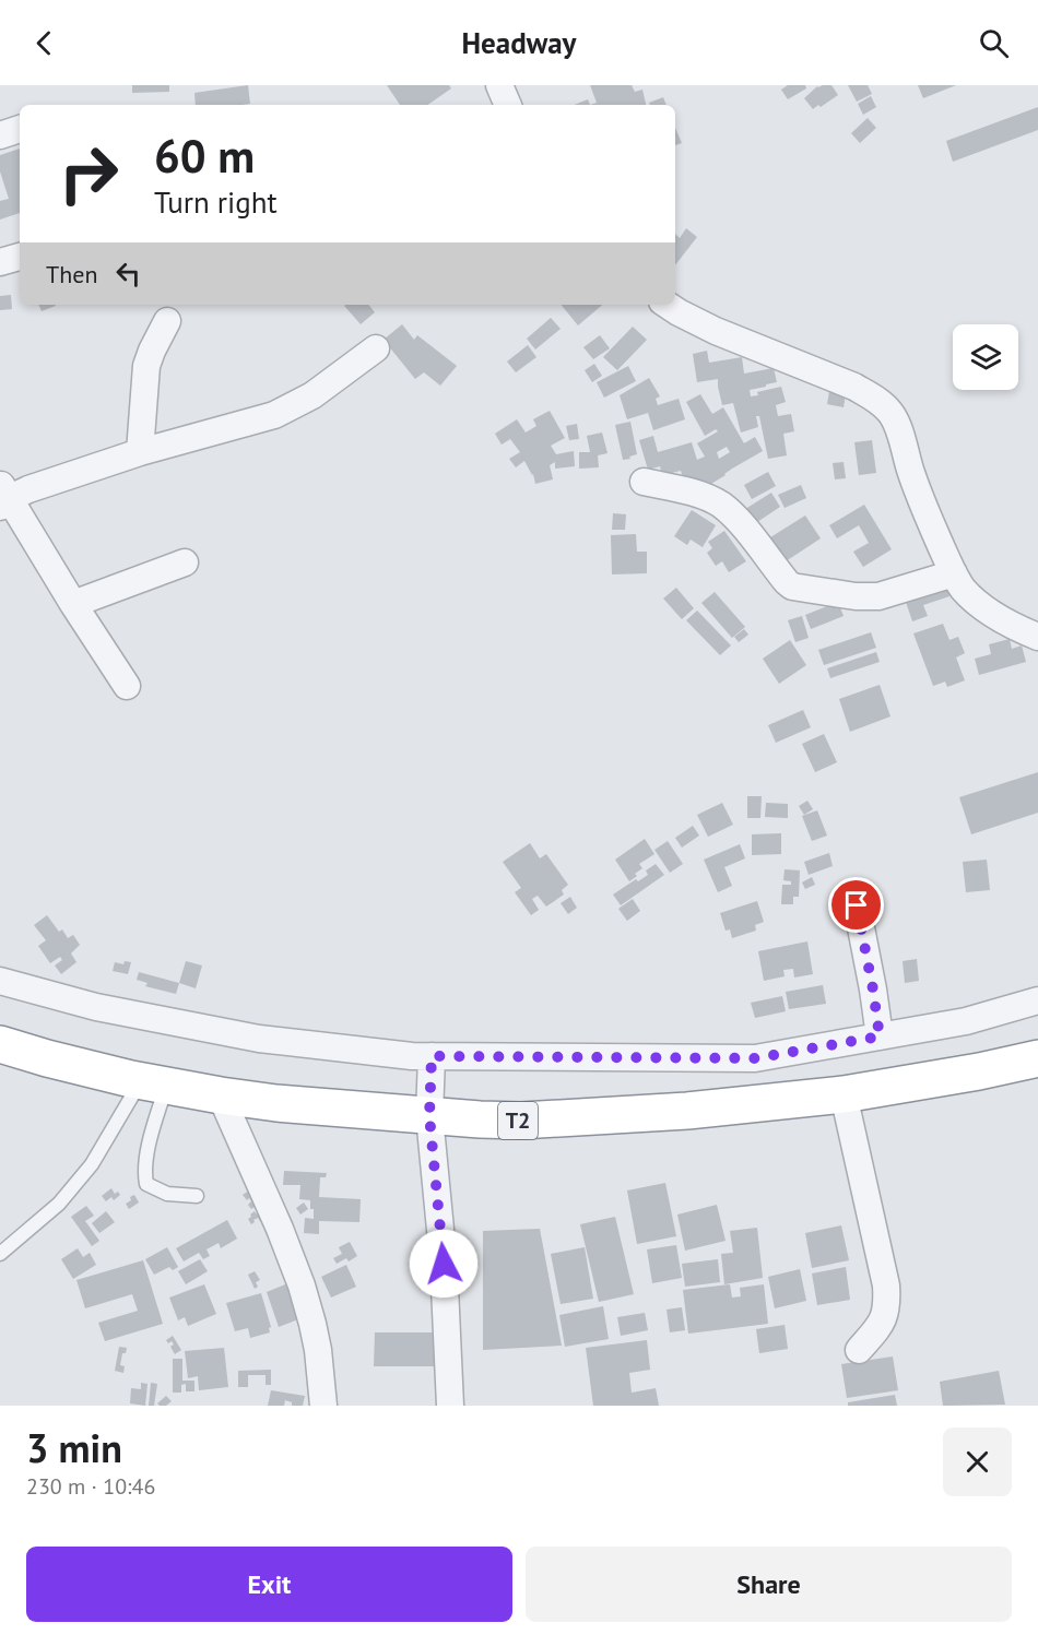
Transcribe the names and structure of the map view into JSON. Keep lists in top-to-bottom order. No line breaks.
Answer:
{"streets":{"highway":["T2"]},"page":{"header":"Headway","turn":["60 m","Turn right"],"then":"Then","heading":["3 min","230 m · 10:46"],"buttons":["Exit","Share"]}}
